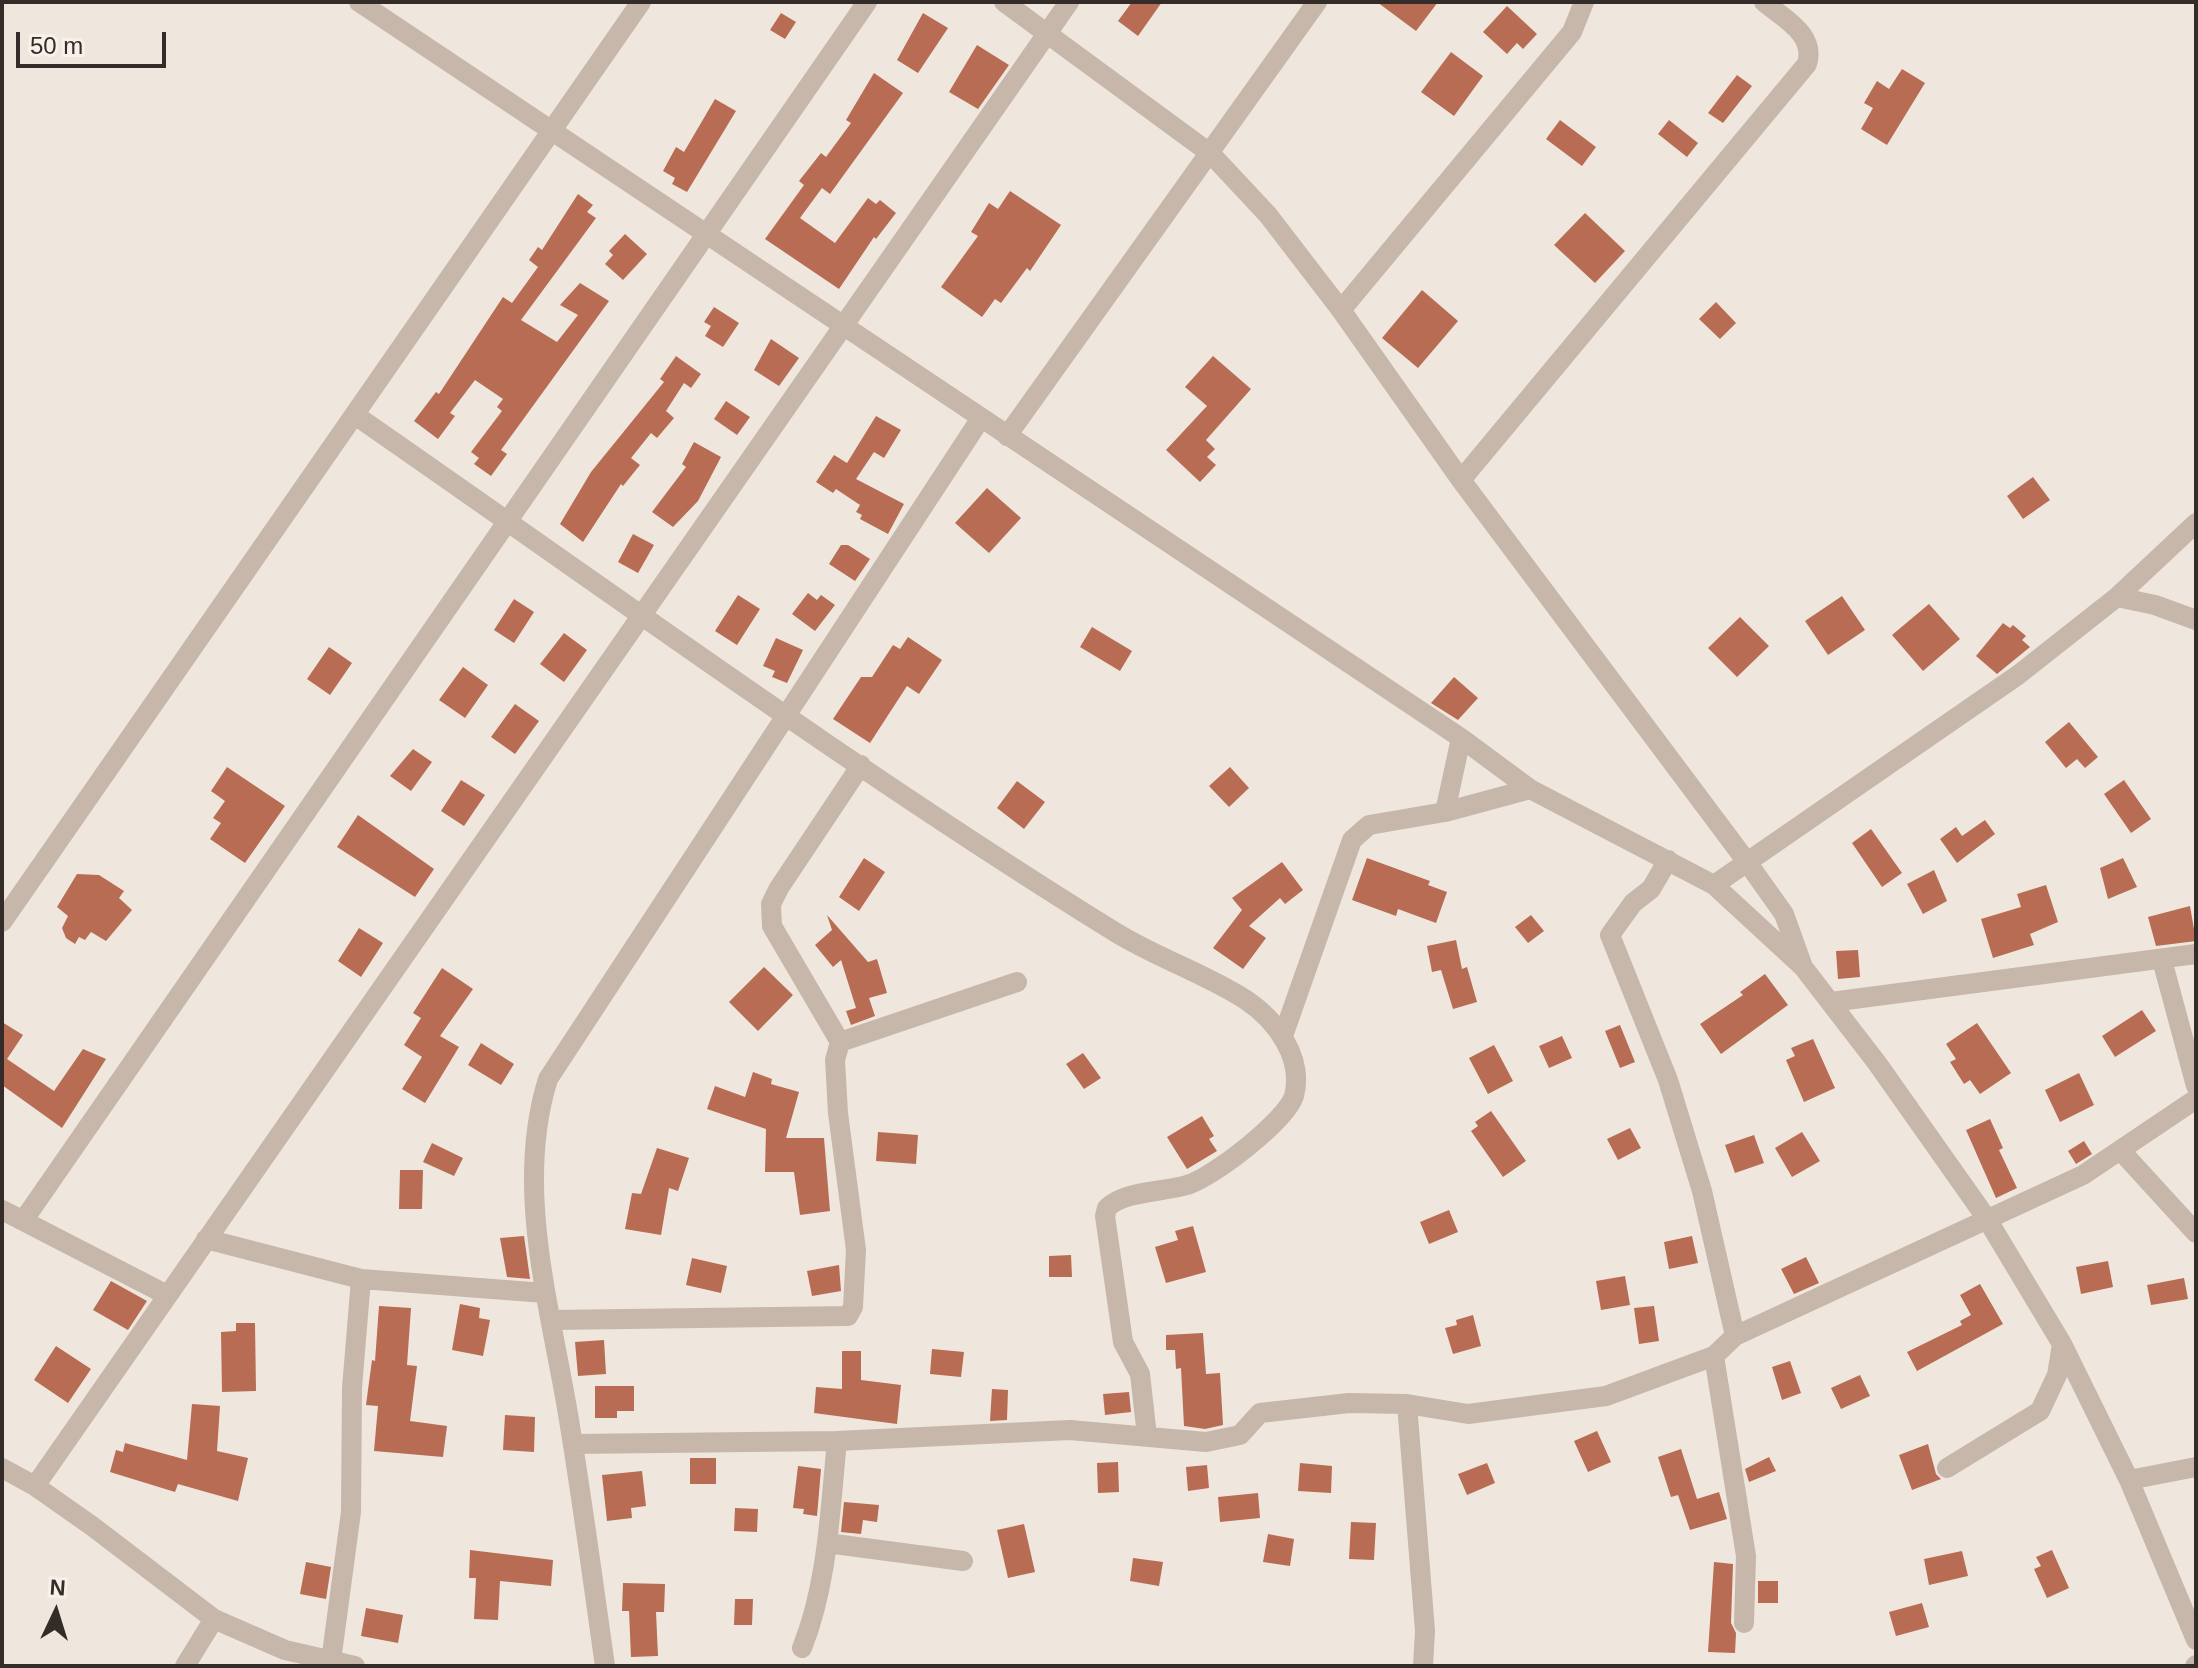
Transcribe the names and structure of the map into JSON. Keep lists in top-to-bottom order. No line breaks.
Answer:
{"scale_bar":"50 m","north":"top"}
